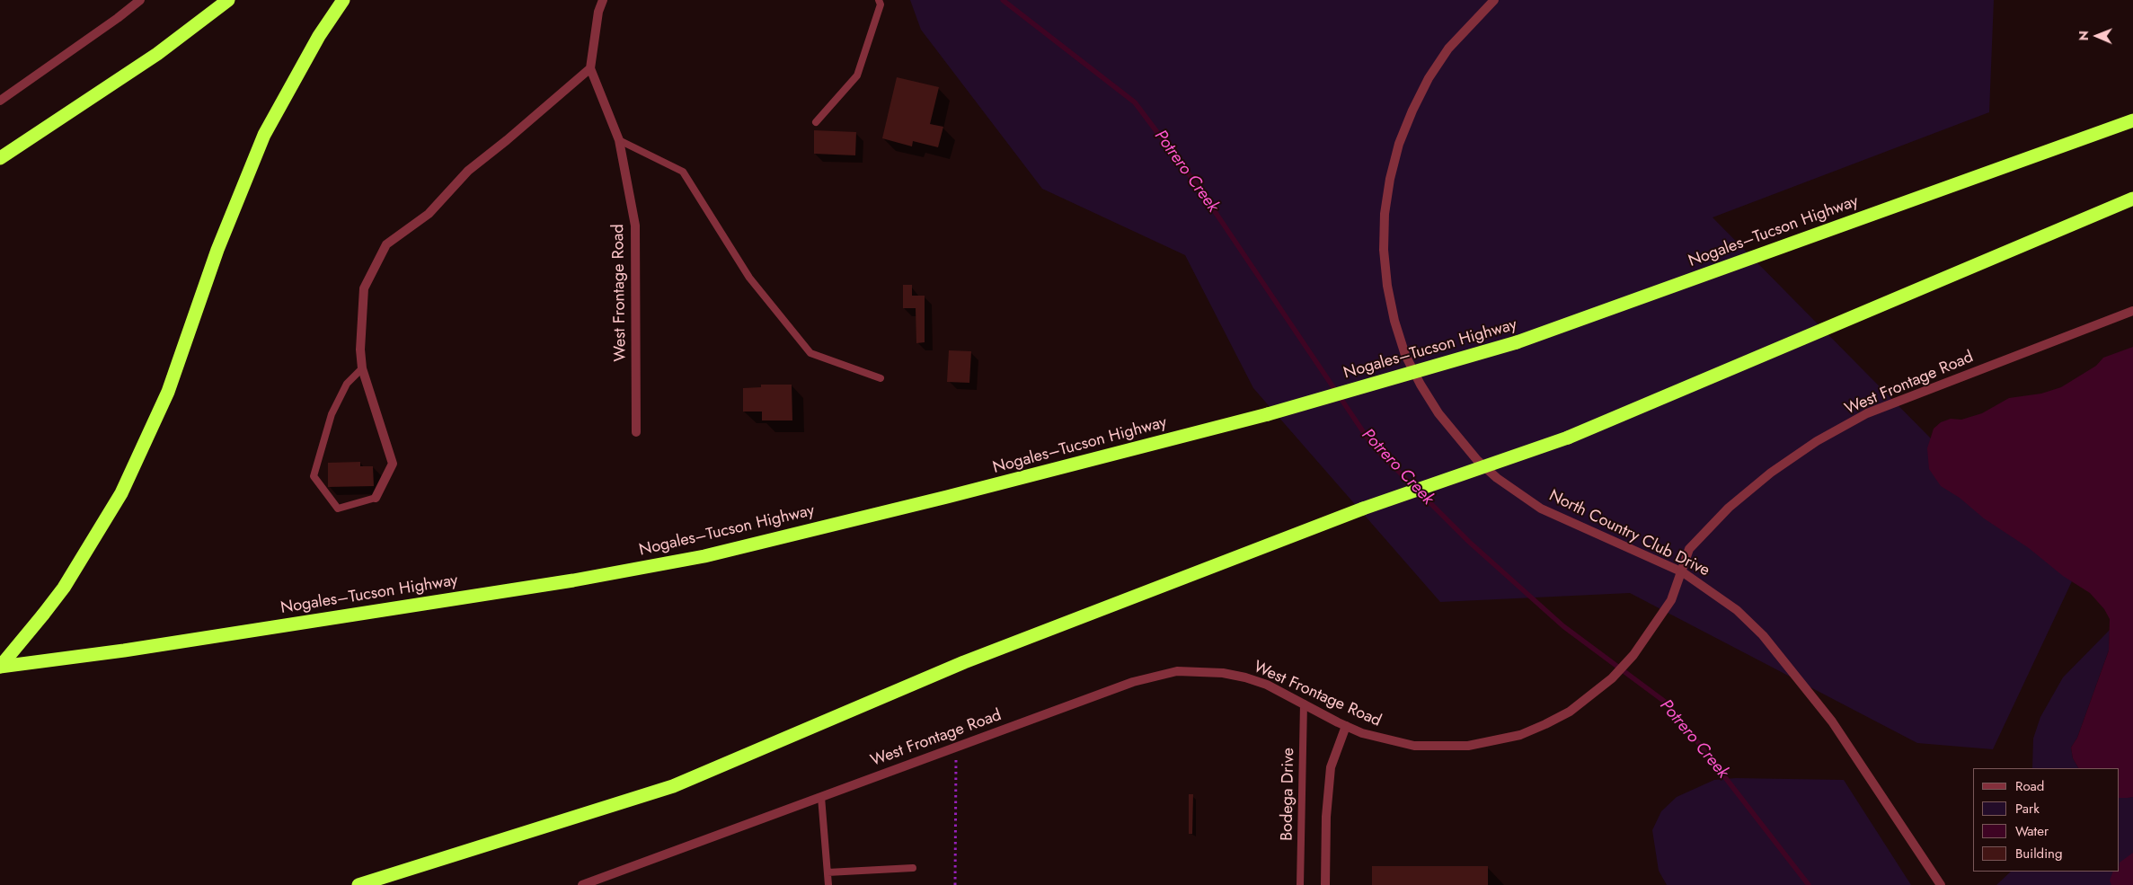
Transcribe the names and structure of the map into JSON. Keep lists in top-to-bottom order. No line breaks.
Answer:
{"streets":{"highway":["Nogales–Tucson Highway"],"street":["West Frontage Road","North Country Club Drive"],"lane":["Bodega Drive"]},"crossings":[["West Frontage Road","North Country Club Drive"],["West Frontage Road","Bodega Drive"]],"water":["Potrero Creek"],"legend":["Road","Park","Water","Building"],"north":"left"}
